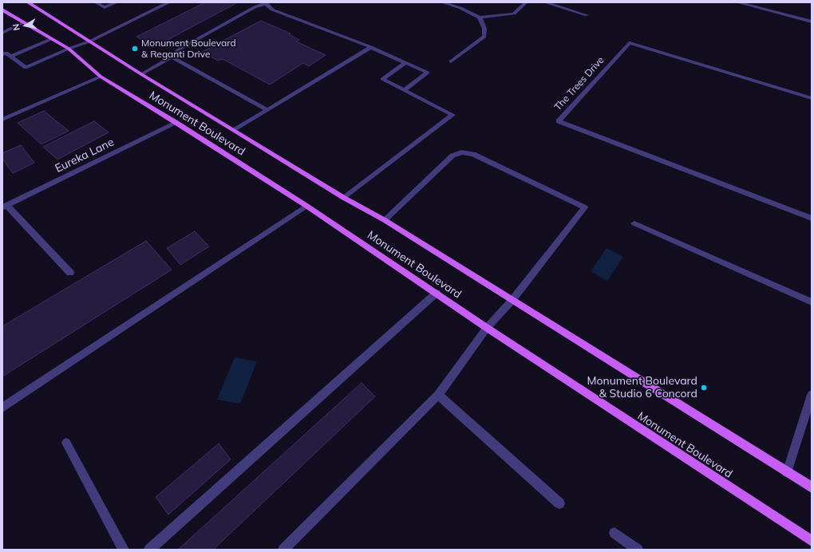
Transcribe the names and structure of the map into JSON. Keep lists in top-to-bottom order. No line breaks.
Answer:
{"streets":{"main road":["Monument Boulevard"],"street":["The Trees Drive","Eureka Lane"]},"crossings":[["Monument Boulevard","Eureka Lane"]],"places":["Monument Boulevard & Reganti Drive","Monument Boulevard & Studio 6 Concord"],"north":"left"}
